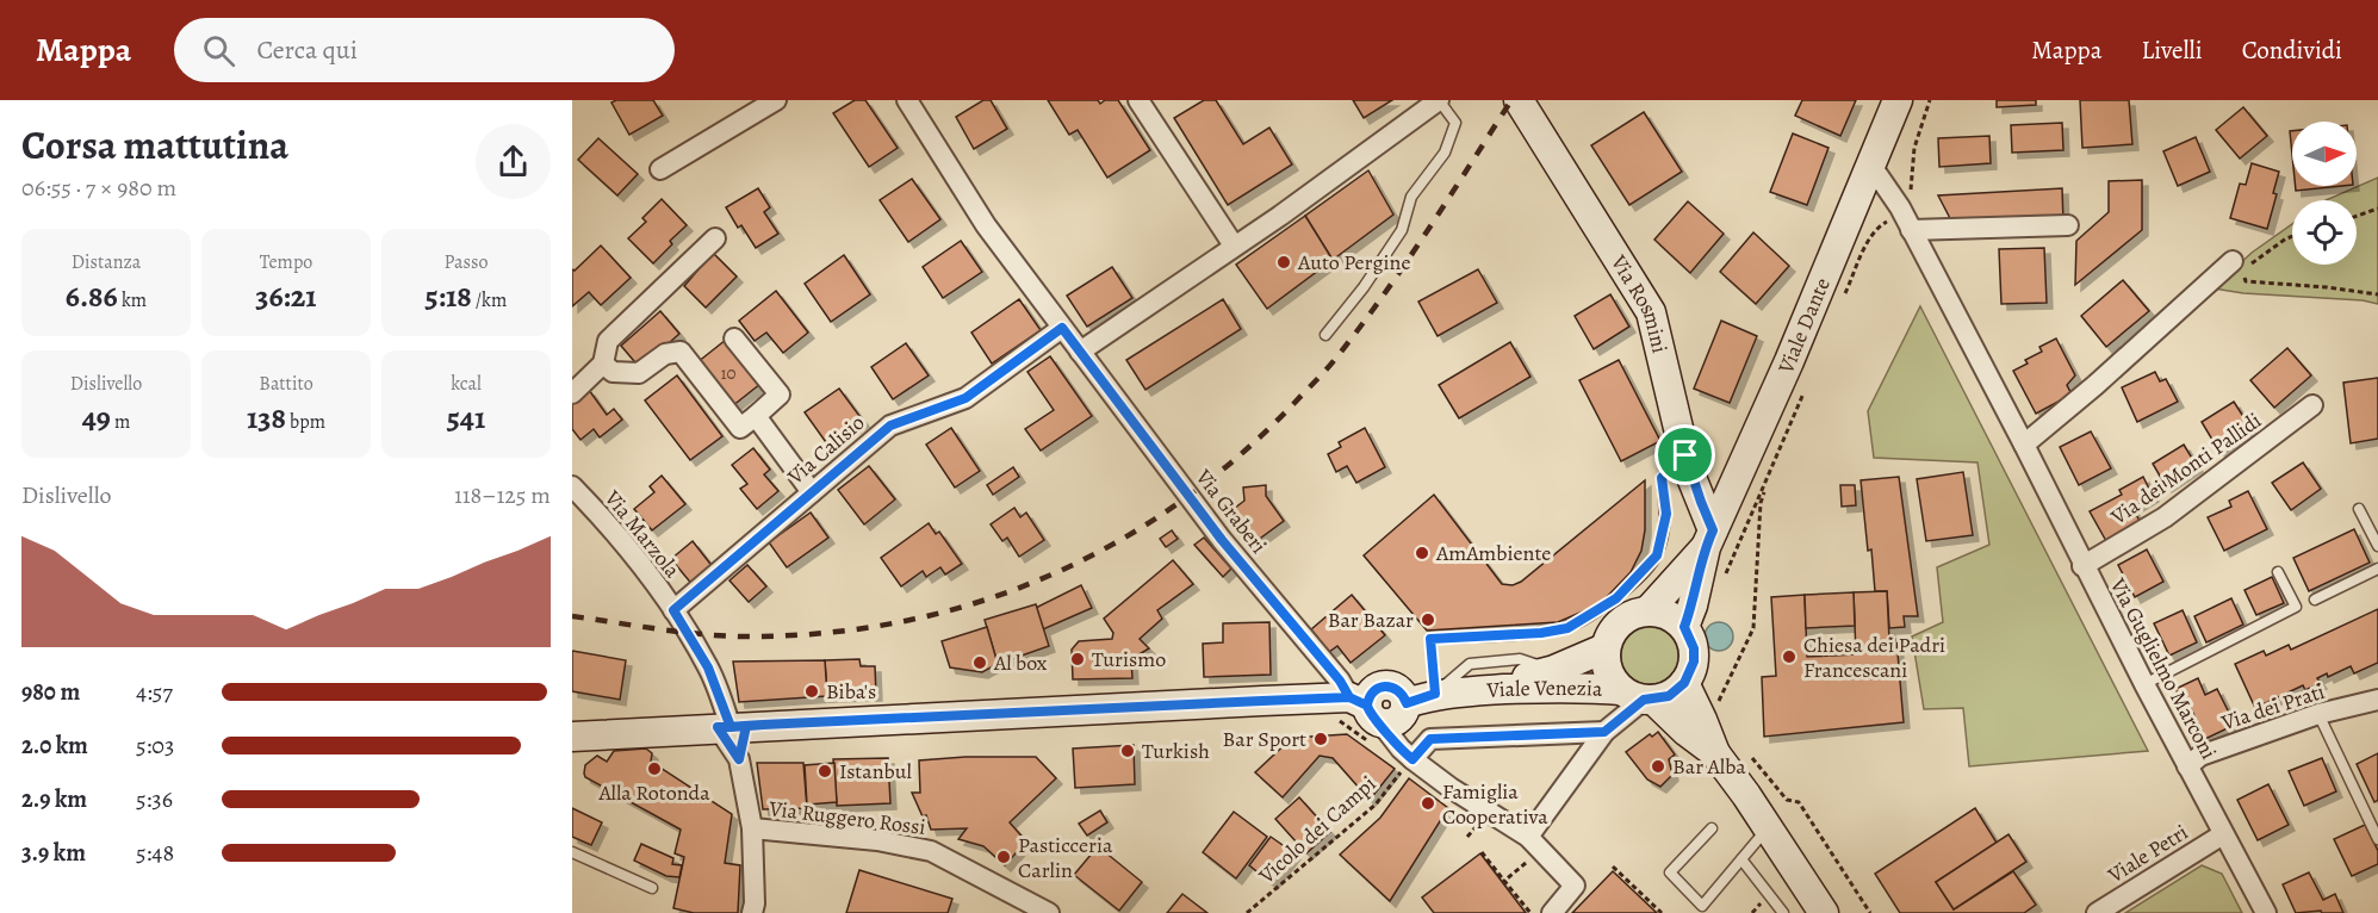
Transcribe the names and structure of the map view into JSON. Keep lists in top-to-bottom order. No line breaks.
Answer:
{"streets":{"main road":["Via Rosmini","Viale Dante","Viale Venezia"],"street":["Via Calisio","Via dei Monti Pallidi","Via Graberi","Via Marzola","Via Guglielmo Marconi","Via dei Prati","Via Ruggero Rossi","Viale Petri"],"path":["Vicolo dei Campi"]},"crossings":[["Via Rosmini","Viale Dante"],["Viale Dante","Via Guglielmo Marconi"],["Viale Dante","Viale Venezia"],["Via Calisio","Via Graberi"],["Via Calisio","Via Marzola"],["Via dei Monti Pallidi","Via Guglielmo Marconi"],["Via Graberi","Viale Venezia"],["Via Graberi","Vicolo dei Campi"],["Via Guglielmo Marconi","Via dei Prati"],["Via Guglielmo Marconi","Viale Petri"]],"places":["Auto Pergine","AmAmbiente","Bar Bazar","Chiesa dei Padri Francescani","Turismo","Al box","Biba's","Bar Sport","Turkish","Bar Alba","Alla Rotonda","Istanbul","Famiglia Cooperativa","Pasticceria Carlin"],"house_numbers":["10"],"north":"right","page":{"header":"Mappa","search":"Cerca qui","nav":["Mappa","Livelli","Condividi"],"heading":["Corsa mattutina","06:55 · 7 × 980 m"],"stats":[["Distanza","6.86 km"],["Tempo","36:21"],["Passo","5:18 /km"],["Dislivello","49 m"],["Battito","138 bpm"],["kcal","541"]],"chart":["Dislivello","118–125 m"],"list":[{"name":"980 m","note":"4:57"},{"name":"2.0 km","note":"5:03"},{"name":"2.9 km","note":"5:36"},{"name":"3.9 km","note":"5:48"}]}}
